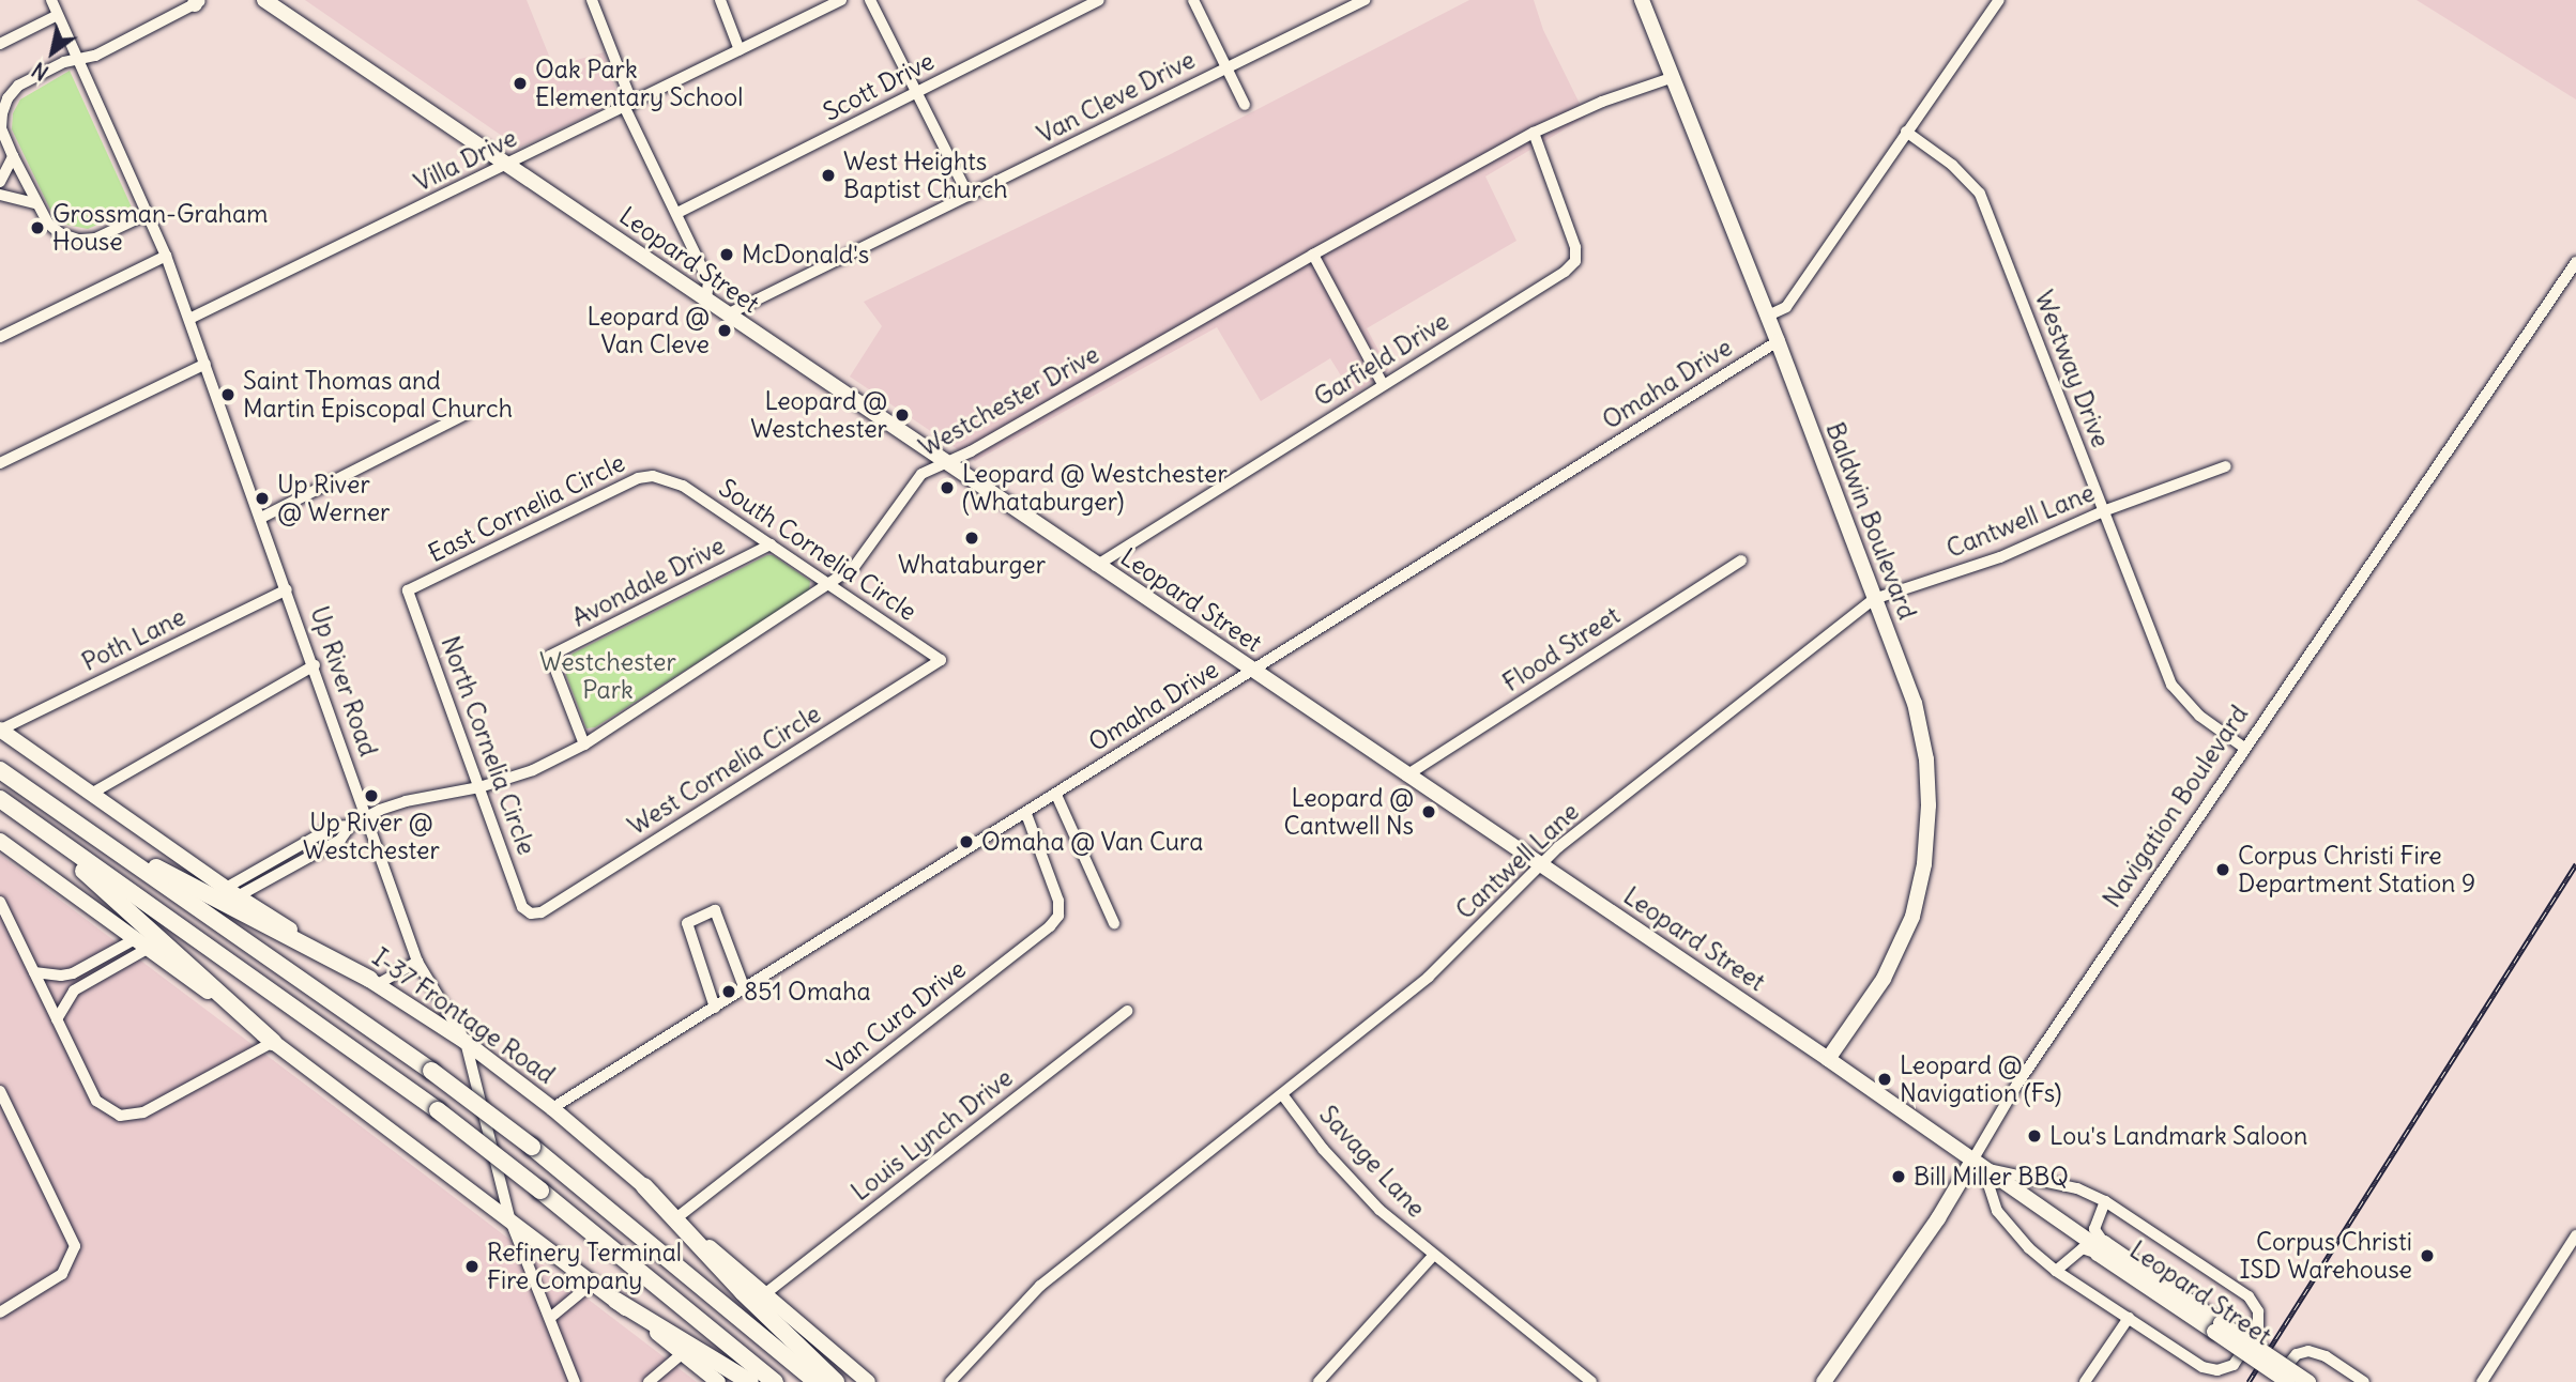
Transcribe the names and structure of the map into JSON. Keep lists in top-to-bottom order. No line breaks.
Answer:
{"streets":{"main road":["Leopard Street","Baldwin Boulevard","Navigation Boulevard","I-37 Frontage Road"],"street":["Scott Drive","Van Cleve Drive","Villa Drive","Garfield Drive","Westway Drive","Omaha Drive","Westchester Drive","East Cornelia Circle","Cantwell Lane","South Cornelia Circle","Avondale Drive","Poth Lane","Flood Street","Up River Road","North Cornelia Circle","West Cornelia Circle","Van Cura Drive","Louis Lynch Drive","Savage Lane"]},"crossings":[["Van Cleve Drive","Leopard Street"],["Villa Drive","Leopard Street"],["Villa Drive","Up River Road"],["Leopard Street","Garfield Drive"],["Leopard Street","Omaha Drive"],["Leopard Street","Westchester Drive"],["Leopard Street","Baldwin Boulevard"],["Leopard Street","Cantwell Lane"],["Leopard Street","Flood Street"],["Leopard Street","Navigation Boulevard"],["Garfield Drive","Westchester Drive"],["Westway Drive","Cantwell Lane"],["Westway Drive","Navigation Boulevard"],["Omaha Drive","Baldwin Boulevard"],["Omaha Drive","I-37 Frontage Road"],["Omaha Drive","Van Cura Drive"],["Westchester Drive","Baldwin Boulevard"],["Westchester Drive","South Cornelia Circle"],["Westchester Drive","Avondale Drive"],["Westchester Drive","Up River Road"],["Westchester Drive","North Cornelia Circle"],["Westchester Drive","I-37 Frontage Road"],["East Cornelia Circle","South Cornelia Circle"],["East Cornelia Circle","North Cornelia Circle"],["Baldwin Boulevard","Cantwell Lane"],["Cantwell Lane","Savage Lane"],["South Cornelia Circle","Avondale Drive"],["South Cornelia Circle","West Cornelia Circle"],["Poth Lane","Up River Road"],["Poth Lane","I-37 Frontage Road"],["Up River Road","I-37 Frontage Road"],["North Cornelia Circle","West Cornelia Circle"],["I-37 Frontage Road","Van Cura Drive"],["I-37 Frontage Road","Louis Lynch Drive"]],"parks":["Westchester Park"],"places":["Oak Park Elementary School","West Heights Baptist Church","Grossman-Graham House","McDonald's","Leopard @ Van Cleve","Saint Thomas and Martin Episcopal Church","Leopard @ Westchester","Leopard @ Westchester (Whataburger)","Up River @ Werner","Whataburger","Up River @ Westchester","Leopard @ Cantwell Ns","Omaha @ Van Cura","Corpus Christi Fire Department Station 9","851 Omaha","Leopard @ Navigation (Fs)","Lou's Landmark Saloon","Bill Miller BBQ","Corpus Christi ISD Warehouse","Refinery Terminal Fire Company"],"north":"bottom left"}
